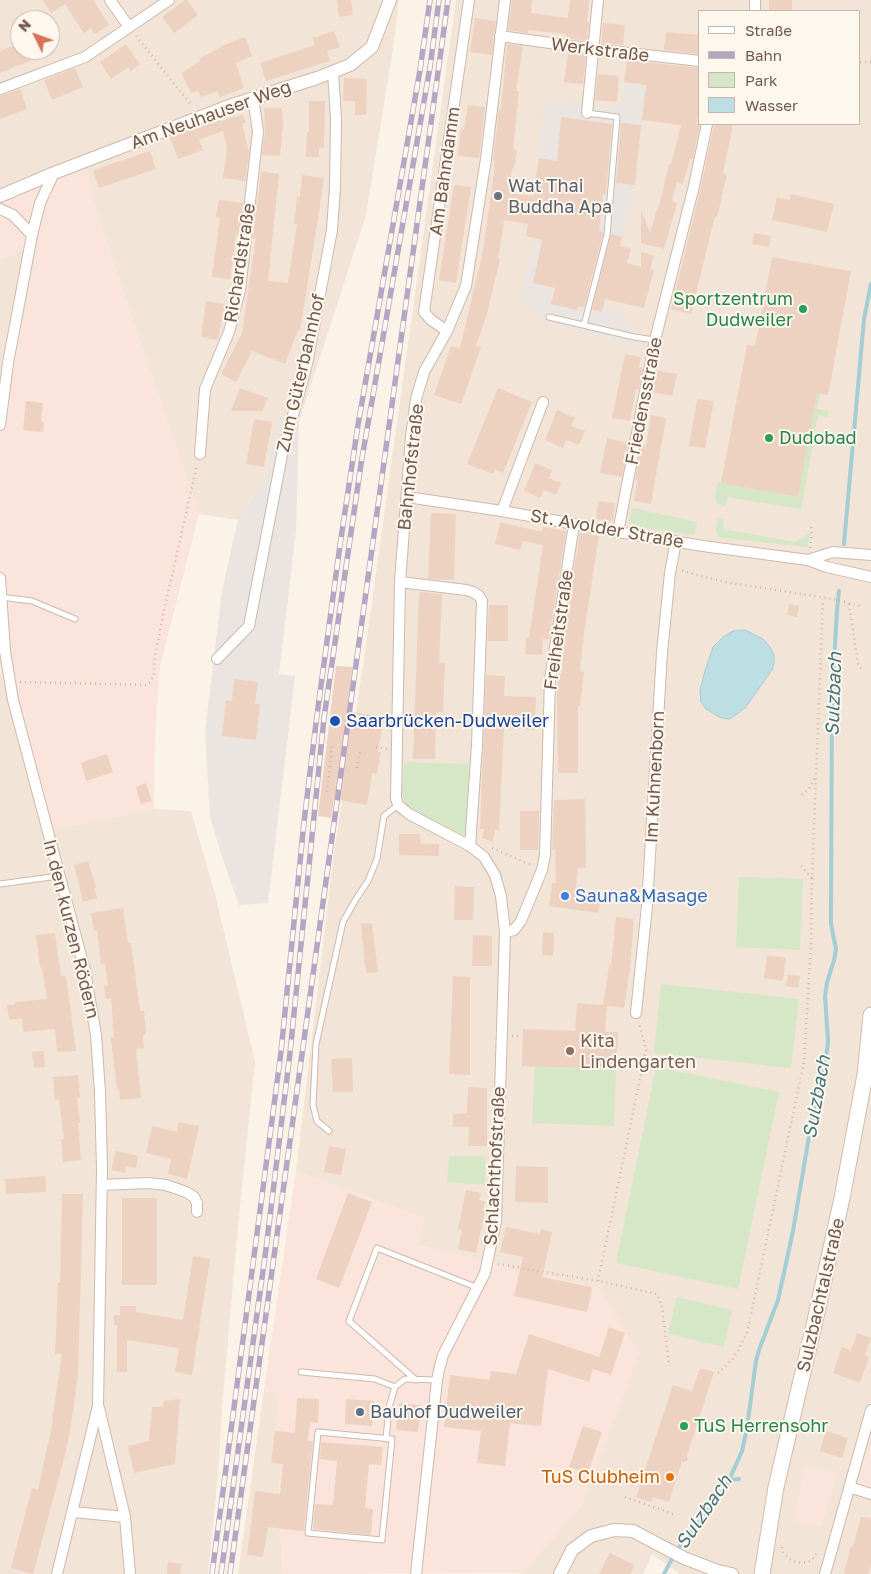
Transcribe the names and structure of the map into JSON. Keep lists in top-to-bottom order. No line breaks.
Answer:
{"streets":{"main road":["Sulzbachtalstraße"],"street":["Werkstraße","Am Neuhauser Weg","Am Bahndamm","Richardstraße","Zum Güterbahnhof","Friedensstraße","Bahnhofstraße","St. Avolder Straße","Freiheitstraße","Im Kuhnenborn","In den kurzen Rödern","Schlachthofstraße"]},"crossings":[["Werkstraße","Bahnhofstraße"],["Am Neuhauser Weg","Richardstraße"],["Am Neuhauser Weg","Zum Güterbahnhof"],["Am Bahndamm","Bahnhofstraße"],["Friedensstraße","St. Avolder Straße"],["Bahnhofstraße","St. Avolder Straße"],["Bahnhofstraße","Schlachthofstraße"],["St. Avolder Straße","Freiheitstraße"],["St. Avolder Straße","Im Kuhnenborn"],["Freiheitstraße","Schlachthofstraße"]],"water":["Sulzbach"],"places":["Wat Thai Buddha Apa","Sportzentrum Dudweiler","Dudobad","Saarbrücken-Dudweiler","Sauna&Masage","Kita Lindengarten","Bauhof Dudweiler","TuS Herrensohr","TuS Clubheim"],"legend":["Straße","Bahn","Park","Wasser"],"north":"top left"}
